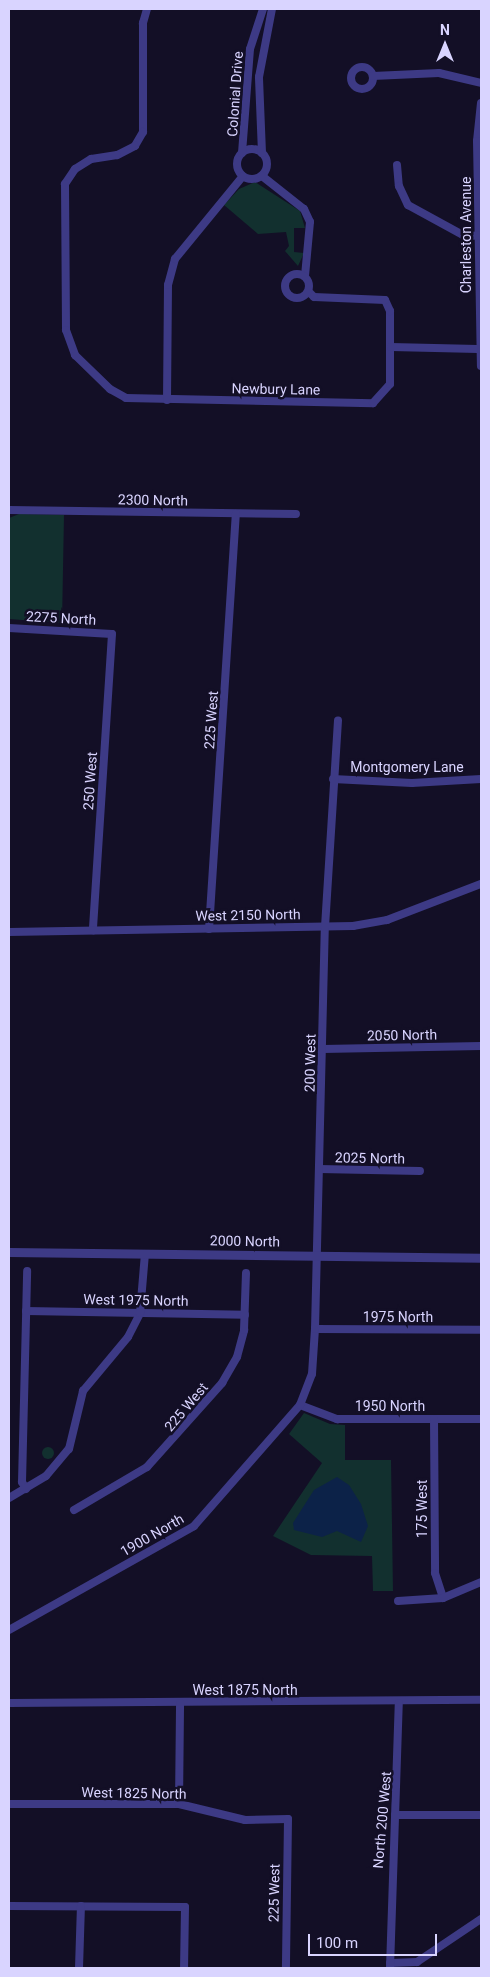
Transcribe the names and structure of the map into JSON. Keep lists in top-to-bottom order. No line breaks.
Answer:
{"streets":{"street":["Colonial Drive","Charleston Avenue","Newbury Lane","2300 North","2275 North","225 West","Montgomery Lane","250 West","West 2150 North","2050 North","200 West","2025 North","2000 North","West 1975 North","1975 North","1950 North","175 West","1900 North","West 1875 North","West 1825 North","North 200 West"]},"crossings":[["2300 North","225 West"],["2275 North","250 West"],["225 West","West 2150 North"],["225 West","West 1975 North"],["225 West","West 1825 North"],["Montgomery Lane","200 West"],["250 West","West 2150 North"],["West 2150 North","200 West"],["2050 North","200 West"],["200 West","2025 North"],["200 West","2000 North"],["200 West","1975 North"],["200 West","1950 North"],["200 West","1900 North"],["1950 North","175 West"],["1950 North","1900 North"],["West 1875 North","North 200 West"]],"scale_bar":"100 m","north":"top"}
